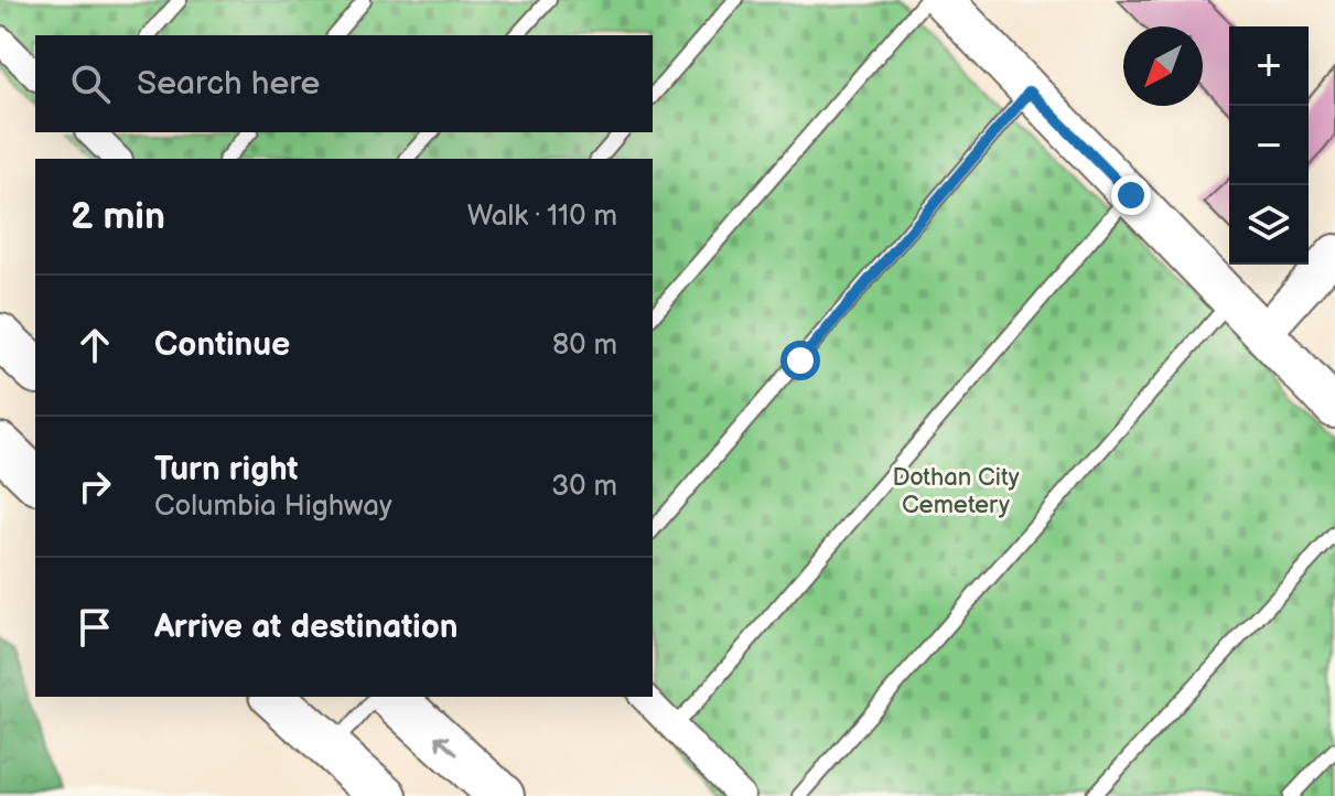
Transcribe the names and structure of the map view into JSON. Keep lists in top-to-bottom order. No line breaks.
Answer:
{"parks":["Dothan City Cemetery"],"north":"bottom left","page":{"map_buttons":["+","−"],"search":"Search here","heading":["2 min","Walk · 110 m"],"list":[["Continue","80 m"],["Turn right","Columbia Highway","30 m"],"Arrive at destination"]}}
